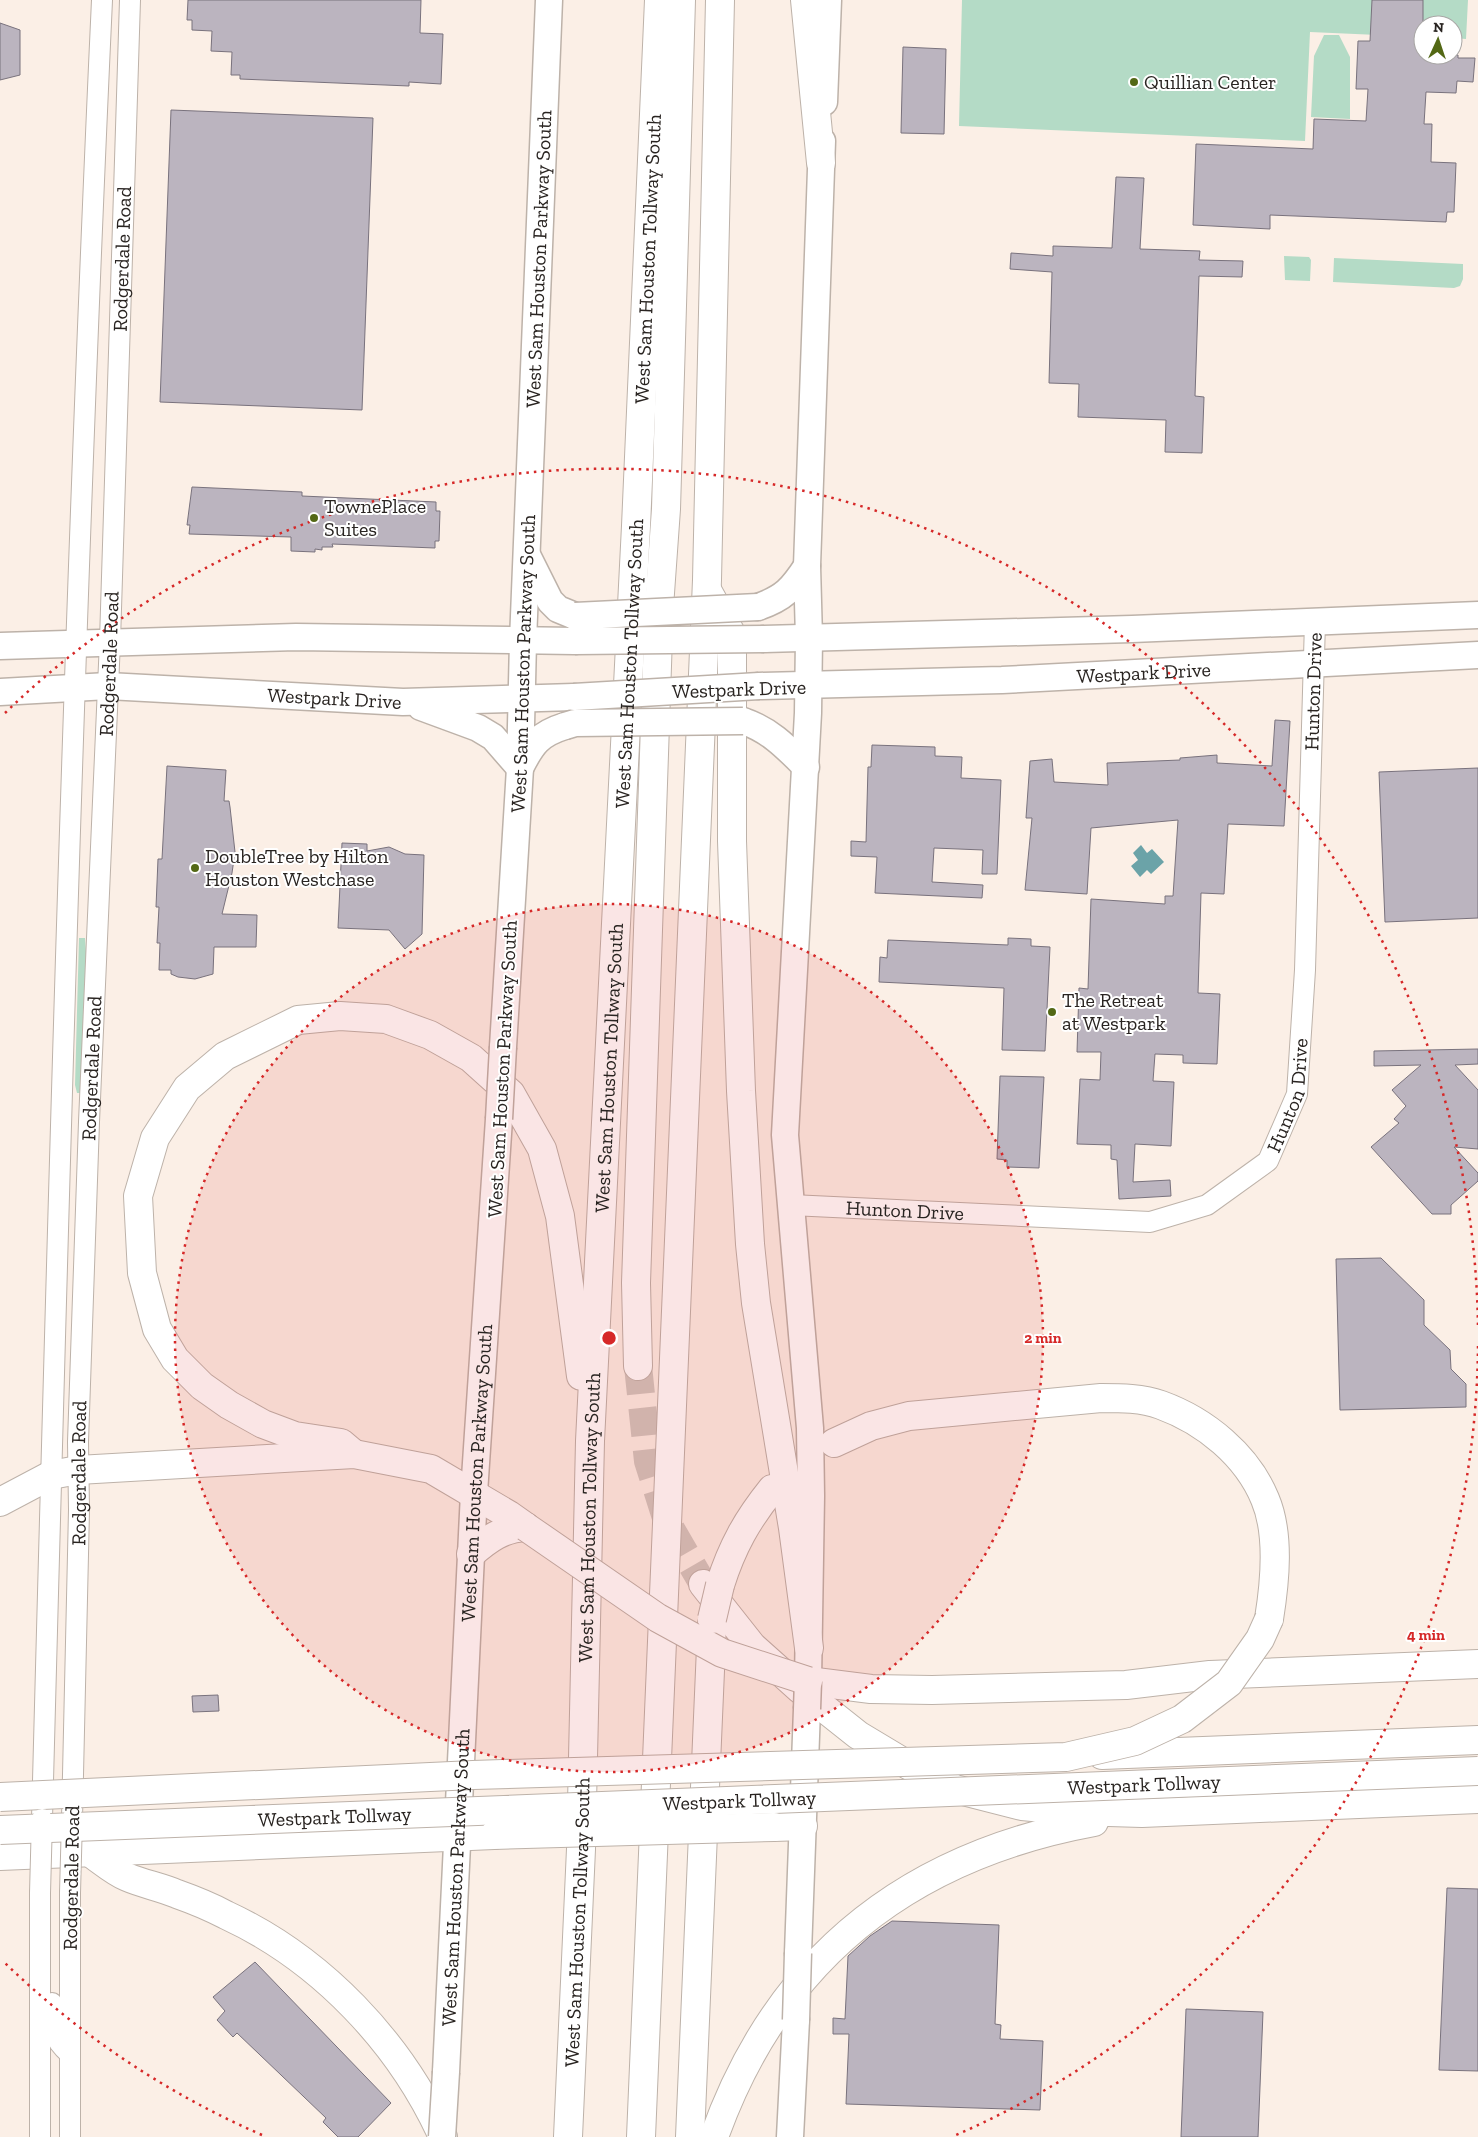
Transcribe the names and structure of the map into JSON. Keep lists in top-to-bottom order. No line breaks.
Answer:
{"streets":{"highway":["West Sam Houston Tollway South","Westpark Tollway"],"main road":["West Sam Houston Parkway South","Westpark Drive"],"street":["Rodgerdale Road","Hunton Drive"]},"crossings":[["Rodgerdale Road","Westpark Drive"],["West Sam Houston Parkway South","Westpark Drive"],["Westpark Drive","Hunton Drive"]],"places":["Quillian Center","TownePlace Suites","DoubleTree by Hilton Houston Westchase","The Retreat at Westpark"],"north":"top","rings":["2 min","4 min"]}
